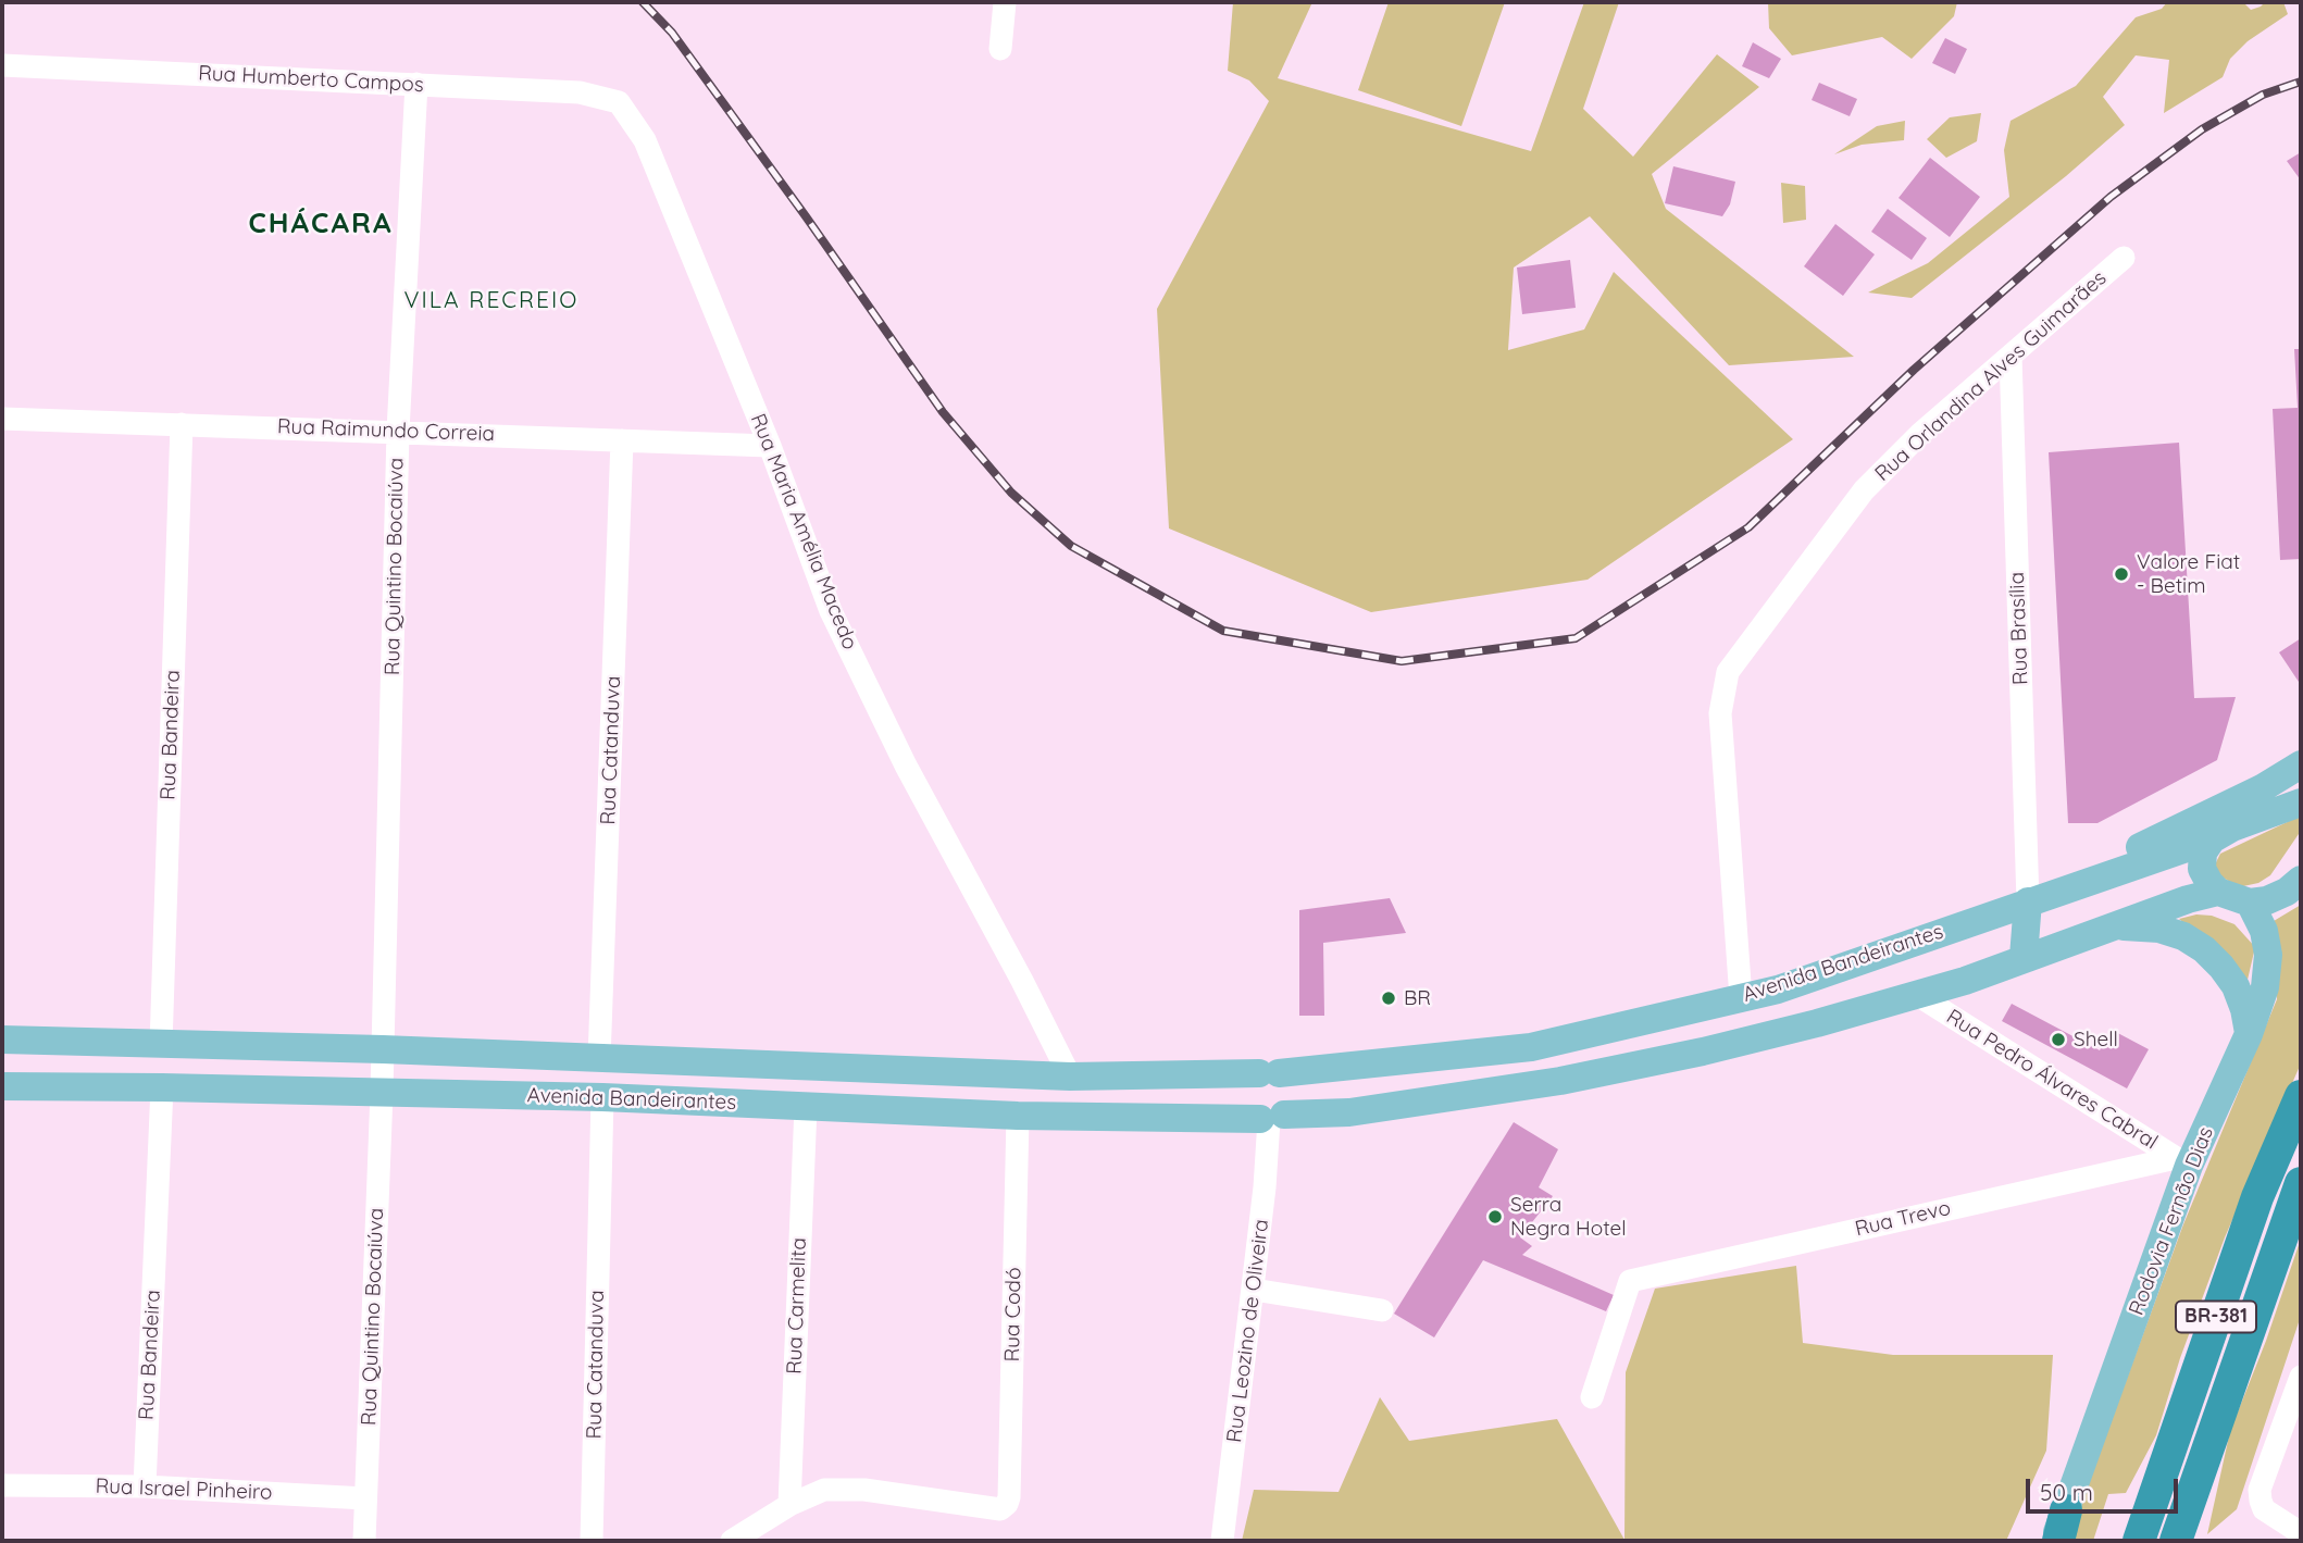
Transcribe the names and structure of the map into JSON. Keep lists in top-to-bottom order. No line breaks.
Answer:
{"streets":{"highway":["BR-381"],"main road":["Avenida Bandeirantes","Rodovia Fernão Dias"],"street":["Rua Humberto Campos","Rua Orlandina Alves Guimarães","Rua Raimundo Correia","Rua Maria Amélia Macedo","Rua Quintino Bocaiúva","Rua Brasília","Rua Bandeira","Rua Catanduva","Rua Pedro Álvares Cabral","Rua Trevo","Rua Carmelita","Rua Codó","Rua Leozino de Oliveira","Rua Israel Pinheiro"]},"crossings":[["Rua Humberto Campos","Rua Maria Amélia Macedo"],["Rua Humberto Campos","Rua Quintino Bocaiúva"],["Rua Orlandina Alves Guimarães","Rua Brasília"],["Rua Orlandina Alves Guimarães","Avenida Bandeirantes"],["Rua Raimundo Correia","Rua Maria Amélia Macedo"],["Rua Raimundo Correia","Rua Quintino Bocaiúva"],["Rua Raimundo Correia","Rua Bandeira"],["Rua Raimundo Correia","Rua Catanduva"],["Rua Maria Amélia Macedo","Avenida Bandeirantes"],["Rua Quintino Bocaiúva","Avenida Bandeirantes"],["Rua Quintino Bocaiúva","Rua Israel Pinheiro"],["Rua Brasília","Avenida Bandeirantes"],["Rua Bandeira","Avenida Bandeirantes"],["Rua Bandeira","Rua Israel Pinheiro"],["Rua Catanduva","Avenida Bandeirantes"],["Avenida Bandeirantes","Rua Pedro Álvares Cabral"],["Avenida Bandeirantes","Rua Carmelita"],["Avenida Bandeirantes","Rua Codó"],["Avenida Bandeirantes","Rua Leozino de Oliveira"],["Rua Pedro Álvares Cabral","Rua Trevo"],["Rua Pedro Álvares Cabral","Rodovia Fernão Dias"],["Rua Trevo","Rodovia Fernão Dias"],["Rua Carmelita","Rua Codó"]],"districts":["CHÁCARA","VILA RECREIO"],"places":["Valore Fiat - Betim","BR","Shell","Serra Negra Hotel"],"scale_bar":"50 m"}
